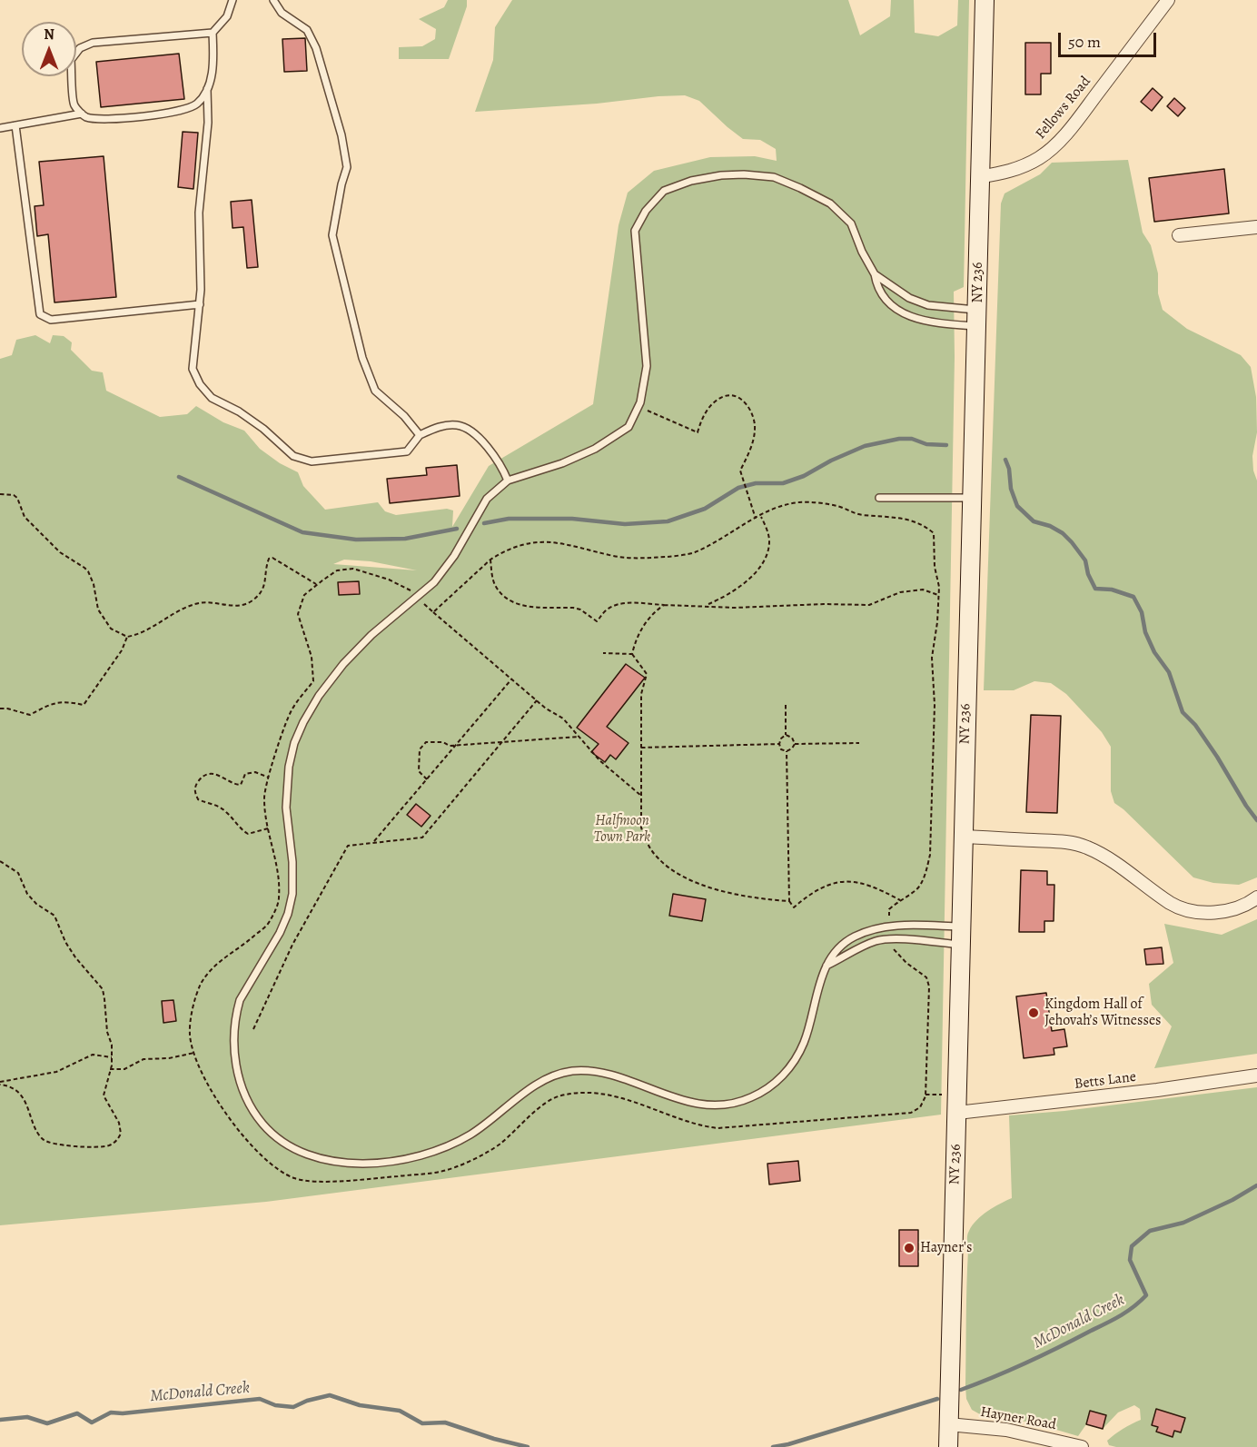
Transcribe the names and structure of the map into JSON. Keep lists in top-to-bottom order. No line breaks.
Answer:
{"streets":{"main road":["NY 236"],"street":["Fellows Road","Betts Lane","Hayner Road"]},"crossings":[["Fellows Road","NY 236"],["NY 236","Betts Lane"],["NY 236","Hayner Road"]],"water":["McDonald Creek"],"parks":["Halfmoon Town Park"],"places":["Kingdom Hall of Jehovah’s Witnesses","Hayner's"],"scale_bar":"50 m","north":"top"}
